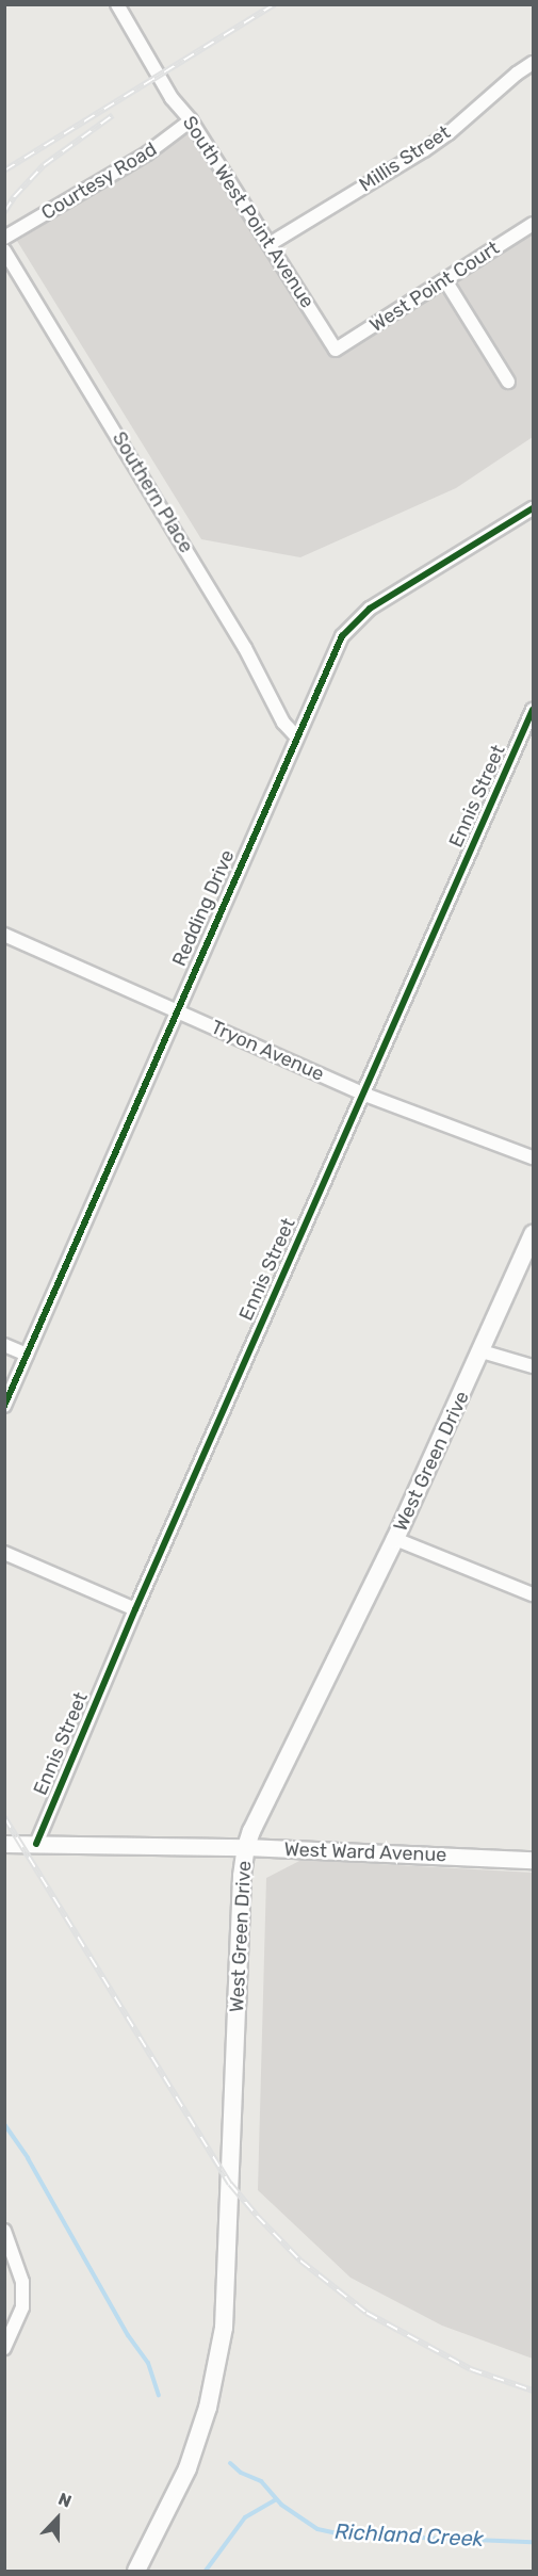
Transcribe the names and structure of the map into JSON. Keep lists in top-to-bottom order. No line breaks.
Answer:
{"streets":{"main road":["West Green Drive"],"street":["Millis Street","Courtesy Road","South West Point Avenue","West Point Court","Southern Place","Ennis Street","Redding Drive","Tryon Avenue","West Ward Avenue"]},"crossings":[["Millis Street","South West Point Avenue"],["Courtesy Road","South West Point Avenue"],["South West Point Avenue","West Point Court"],["Southern Place","Redding Drive"],["Ennis Street","Tryon Avenue"],["Ennis Street","West Ward Avenue"],["Redding Drive","Tryon Avenue"],["West Green Drive","West Ward Avenue"]],"water":["Richland Creek"],"north":"top"}
